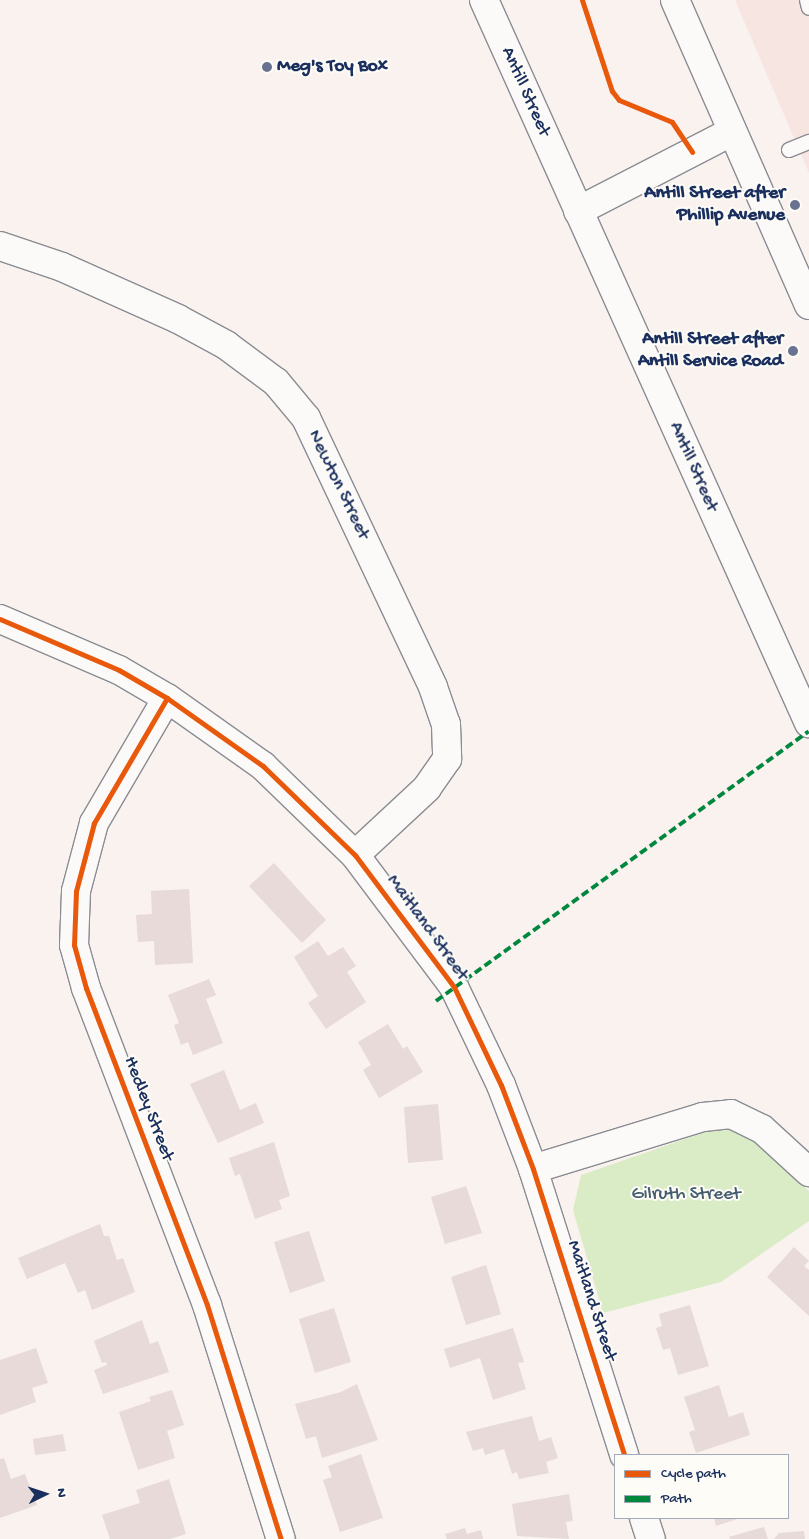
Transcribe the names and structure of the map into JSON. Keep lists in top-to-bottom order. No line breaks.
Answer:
{"streets":{"street":["Antill Street","Newton Street","Maitland Street","Hedley Street"]},"crossings":[["Newton Street","Maitland Street"],["Maitland Street","Hedley Street"]],"parks":["Gilruth Street"],"places":["Meg's Toy Box","Antill Street after Phillip Avenue","Antill Street after Antill Service Road"],"legend":["Cycle path","Path"],"north":"right"}
